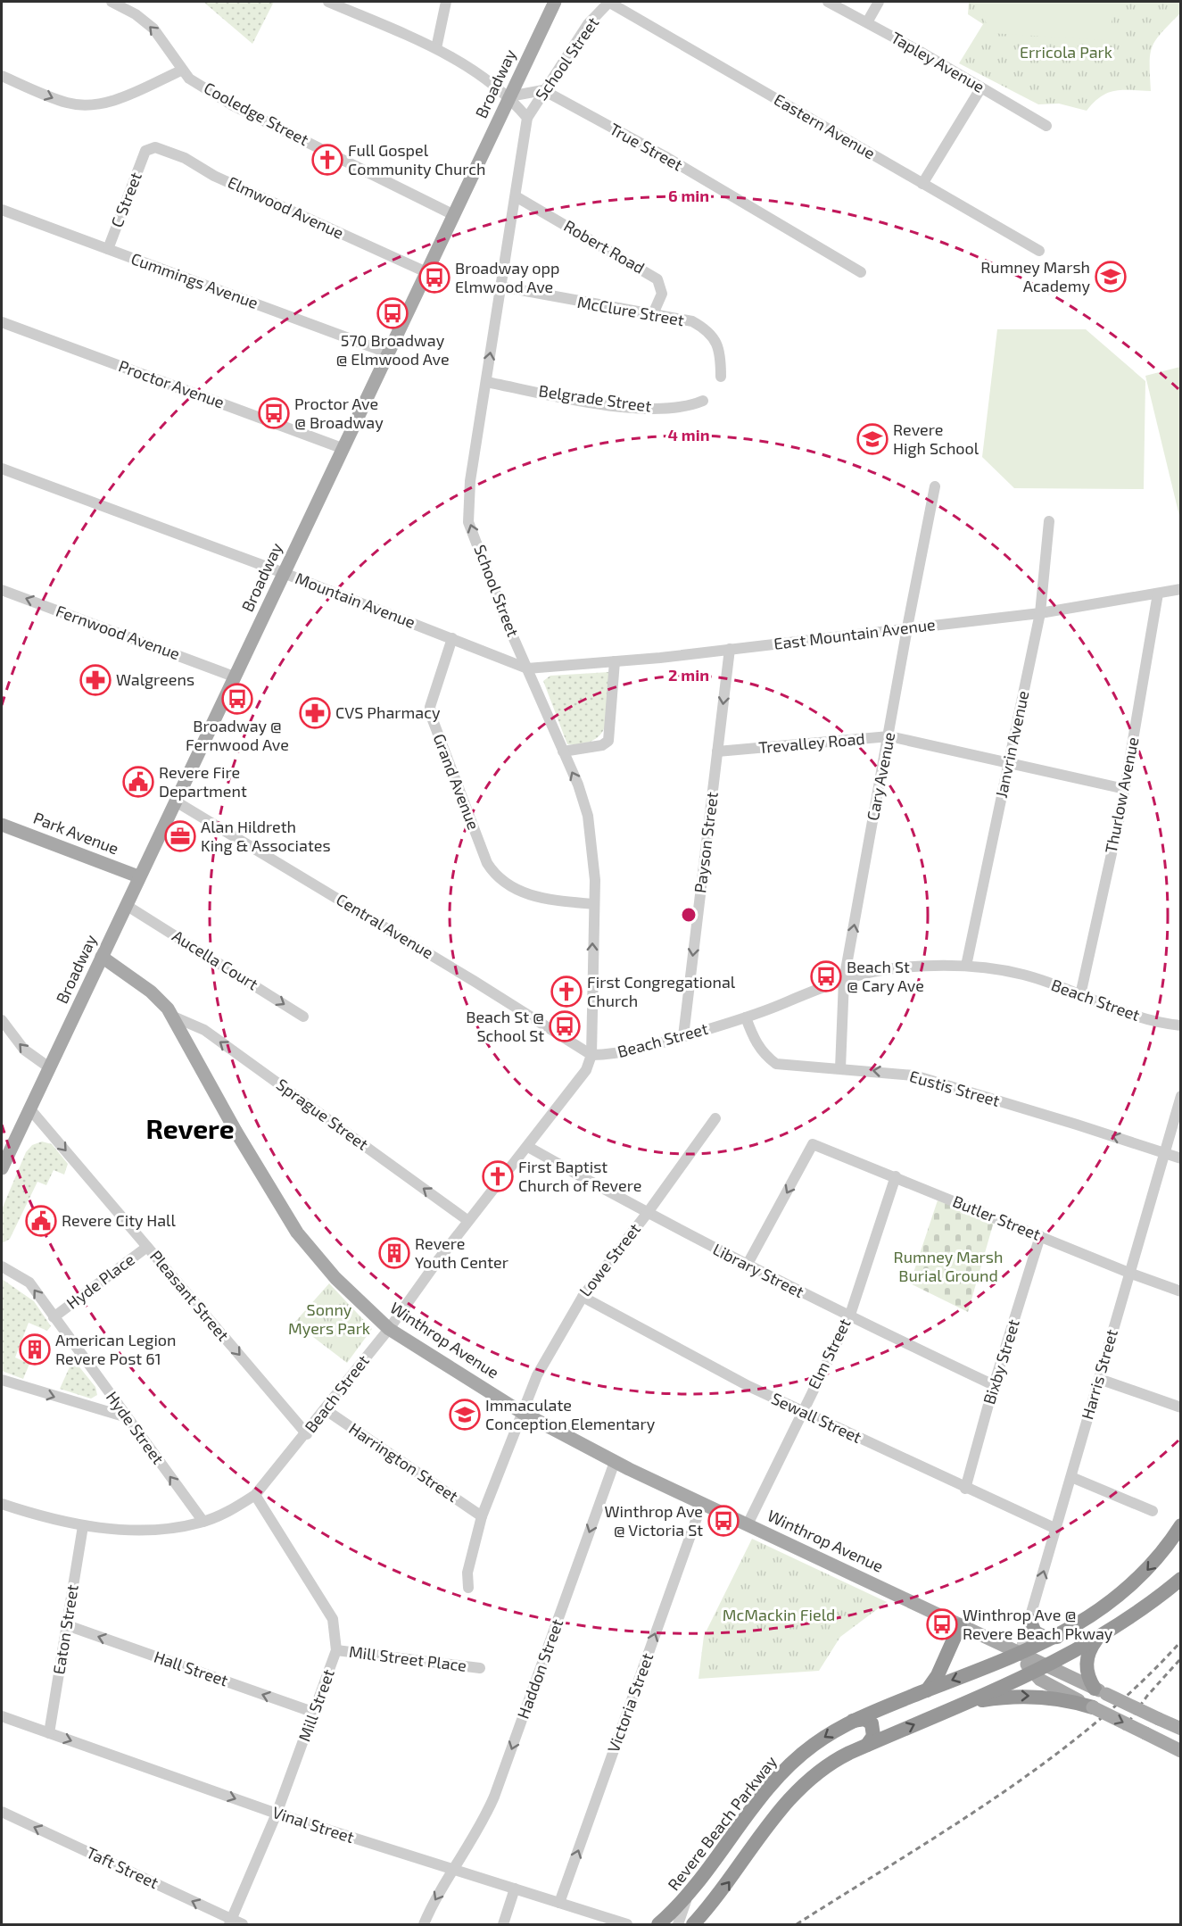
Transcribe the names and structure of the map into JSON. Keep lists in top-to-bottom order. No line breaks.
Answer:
{"streets":{"highway":["Revere Beach Parkway"],"main road":["Broadway","Park Avenue","Winthrop Avenue"],"street":["School Street","Tapley Avenue","Cooledge Street","Eastern Avenue","True Street","C Street","Elmwood Avenue","Robert Road","Cummings Avenue","McClure Street","Proctor Avenue","Belgrade Street","Mountain Avenue","Fernwood Avenue","East Mountain Avenue","Trevalley Road","Janvrin Avenue","Cary Avenue","Grand Avenue","Thurlow Avenue","Payson Street","Central Avenue","Aucella Court","Beach Street","Eustis Street","Sprague Street","Butler Street","Lowe Street","Library Street","Hyde Place","Pleasant Street","Elm Street","Bixby Street","Harris Street","Sewall Street","Hyde Street","Harrington Street","Eaton Street","Mill Street Place","Hall Street","Haddon Street","Victoria Street","Mill Street","Vinal Street","Taft Street"]},"crossings":[["School Street","Broadway"],["School Street","Eastern Avenue"],["School Street","True Street"],["School Street","Robert Road"],["School Street","McClure Street"],["School Street","Belgrade Street"],["School Street","Mountain Avenue"],["School Street","East Mountain Avenue"],["School Street","Grand Avenue"],["School Street","Central Avenue"],["School Street","Beach Street"],["Broadway","Cooledge Street"],["Broadway","Elmwood Avenue"],["Broadway","Cummings Avenue"],["Broadway","Proctor Avenue"],["Broadway","Mountain Avenue"],["Broadway","Fernwood Avenue"],["Broadway","Park Avenue"],["Broadway","Central Avenue"],["Broadway","Aucella Court"],["Broadway","Pleasant Street"],["Broadway","Winthrop Avenue"],["C Street","Elmwood Avenue"],["C Street","Cummings Avenue"],["Robert Road","McClure Street"],["Mountain Avenue","East Mountain Avenue"],["Mountain Avenue","Grand Avenue"],["East Mountain Avenue","Janvrin Avenue"],["East Mountain Avenue","Cary Avenue"],["East Mountain Avenue","Thurlow Avenue"],["East Mountain Avenue","Payson Street"],["Trevalley Road","Janvrin Avenue"],["Trevalley Road","Cary Avenue"],["Trevalley Road","Thurlow Avenue"],["Trevalley Road","Payson Street"],["Janvrin Avenue","Beach Street"],["Cary Avenue","Beach Street"],["Cary Avenue","Eustis Street"],["Thurlow Avenue","Beach Street"],["Payson Street","Beach Street"],["Central Avenue","Beach Street"],["Beach Street","Eustis Street"],["Beach Street","Sprague Street"],["Beach Street","Library Street"],["Beach Street","Pleasant Street"],["Beach Street","Winthrop Avenue"],["Beach Street","Hyde Street"],["Beach Street","Harrington Street"],["Beach Street","Eaton Street"],["Beach Street","Mill Street"],["Eustis Street","Harris Street"],["Sprague Street","Winthrop Avenue"],["Butler Street","Library Street"],["Butler Street","Elm Street"],["Butler Street","Bixby Street"],["Butler Street","Harris Street"],["Lowe Street","Library Street"],["Lowe Street","Winthrop Avenue"],["Lowe Street","Sewall Street"],["Lowe Street","Harrington Street"],["Library Street","Elm Street"],["Library Street","Bixby Street"],["Hyde Place","Pleasant Street"],["Hyde Place","Hyde Street"],["Winthrop Avenue","Elm Street"],["Winthrop Avenue","Harris Street"],["Winthrop Avenue","Haddon Street"],["Winthrop Avenue","Victoria Street"],["Winthrop Avenue","Revere Beach Parkway"],["Elm Street","Sewall Street"],["Bixby Street","Sewall Street"],["Harris Street","Sewall Street"],["Harris Street","Revere Beach Parkway"],["Eaton Street","Hall Street"],["Eaton Street","Vinal Street"],["Mill Street Place","Mill Street"],["Hall Street","Mill Street"],["Haddon Street","Vinal Street"],["Victoria Street","Vinal Street"],["Mill Street","Vinal Street"],["Mill Street","Taft Street"]],"one_way":["School Street","Fernwood Avenue","Cary Avenue","Payson Street","Aucella Court","Eustis Street","Sprague Street","Pleasant Street","Hyde Street","Hall Street","Haddon Street","Victoria Street","Vinal Street","Taft Street"],"districts":["Revere"],"parks":["Erricola Park","Rumney Marsh Burial Ground","Sonny Myers Park","McMackin Field"],"places":{"church":["Full Gospel Community Church","First Congregational Church","First Baptist Church of Revere"],"school or university":["Rumney Marsh Academy","Revere High School","Immaculate Conception Elementary"],"bus stop":["Broadway opp Elmwood Ave","570 Broadway @ Elmwood Ave","Proctor Ave @ Broadway","Broadway @ Fernwood Ave","Beach St @ Cary Ave","Beach St @ School St","Winthrop Ave @ Victoria St","Winthrop Ave @ Revere Beach Pkway"],"pharmacy":["Walgreens","CVS Pharmacy"],"public building":["Revere Fire Department","Revere City Hall"],"office":["Alan Hildreth King & Associates"],"building":["Revere Youth Center","American Legion Revere Post 61"]},"rings":["6 min","4 min","2 min"]}
